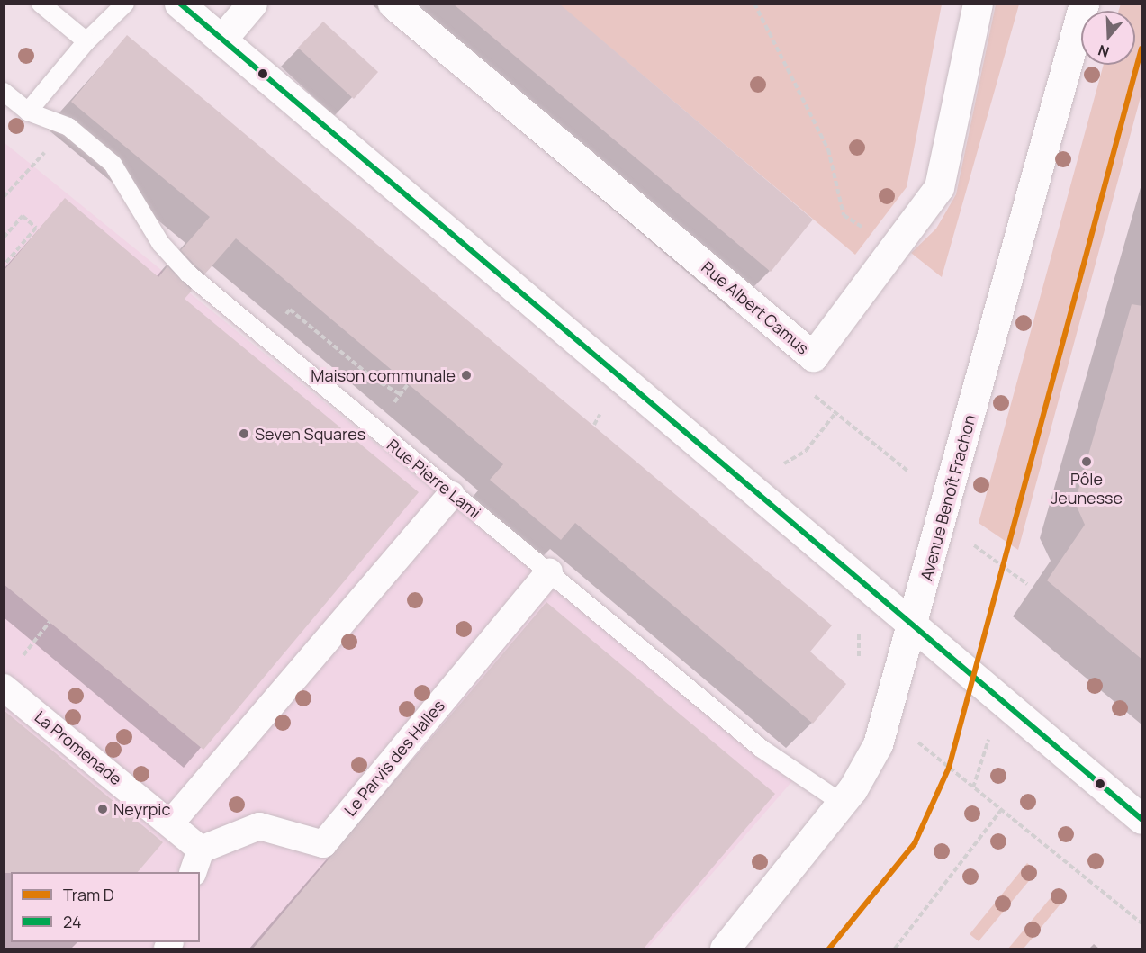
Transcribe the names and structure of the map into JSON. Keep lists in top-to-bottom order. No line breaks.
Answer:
{"streets":{"street":["Rue Albert Camus","Avenue Benoît Frachon","La Promenade","Le Parvis des Halles"],"lane":["Rue Pierre Lami"]},"crossings":[["Rue Pierre Lami","Avenue Benoît Frachon"],["Rue Pierre Lami","Le Parvis des Halles"],["La Promenade","Le Parvis des Halles"]],"places":["Maison communale","Seven Squares","Pôle Jeunesse","Neyrpic"],"lines":["transit line 24","tram line D"],"legend":["Tram D","24"],"north":"bottom"}
